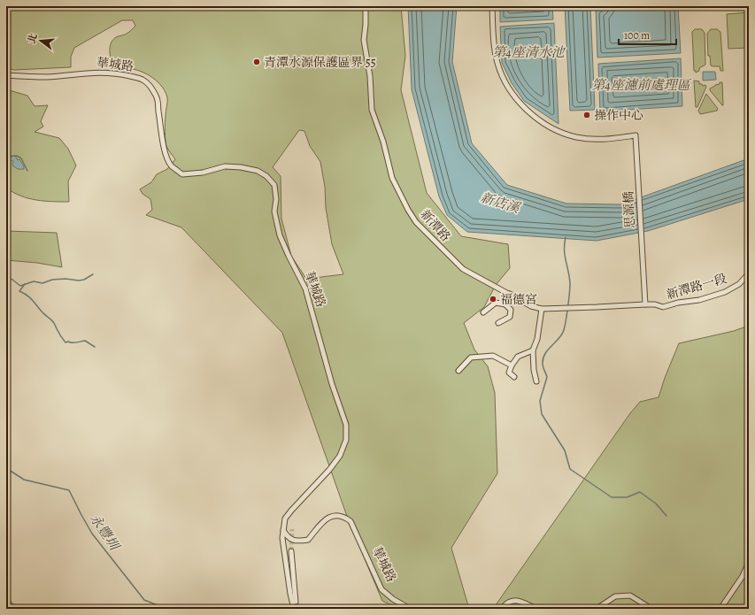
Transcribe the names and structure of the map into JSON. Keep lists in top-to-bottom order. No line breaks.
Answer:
{"streets":{"street":["華城路","思源橋","新潭路","新潭路一段"]},"crossings":[["思源橋","新潭路"],["思源橋","新潭路一段"],["新潭路","新潭路一段"]],"water":["第4座清水池","第4座濾前處理區","新店溪","永豐圳"],"places":["青潭水源保護區界 55","操作中心","福德宮"],"scale_bar":"100 m","north":"left"}
